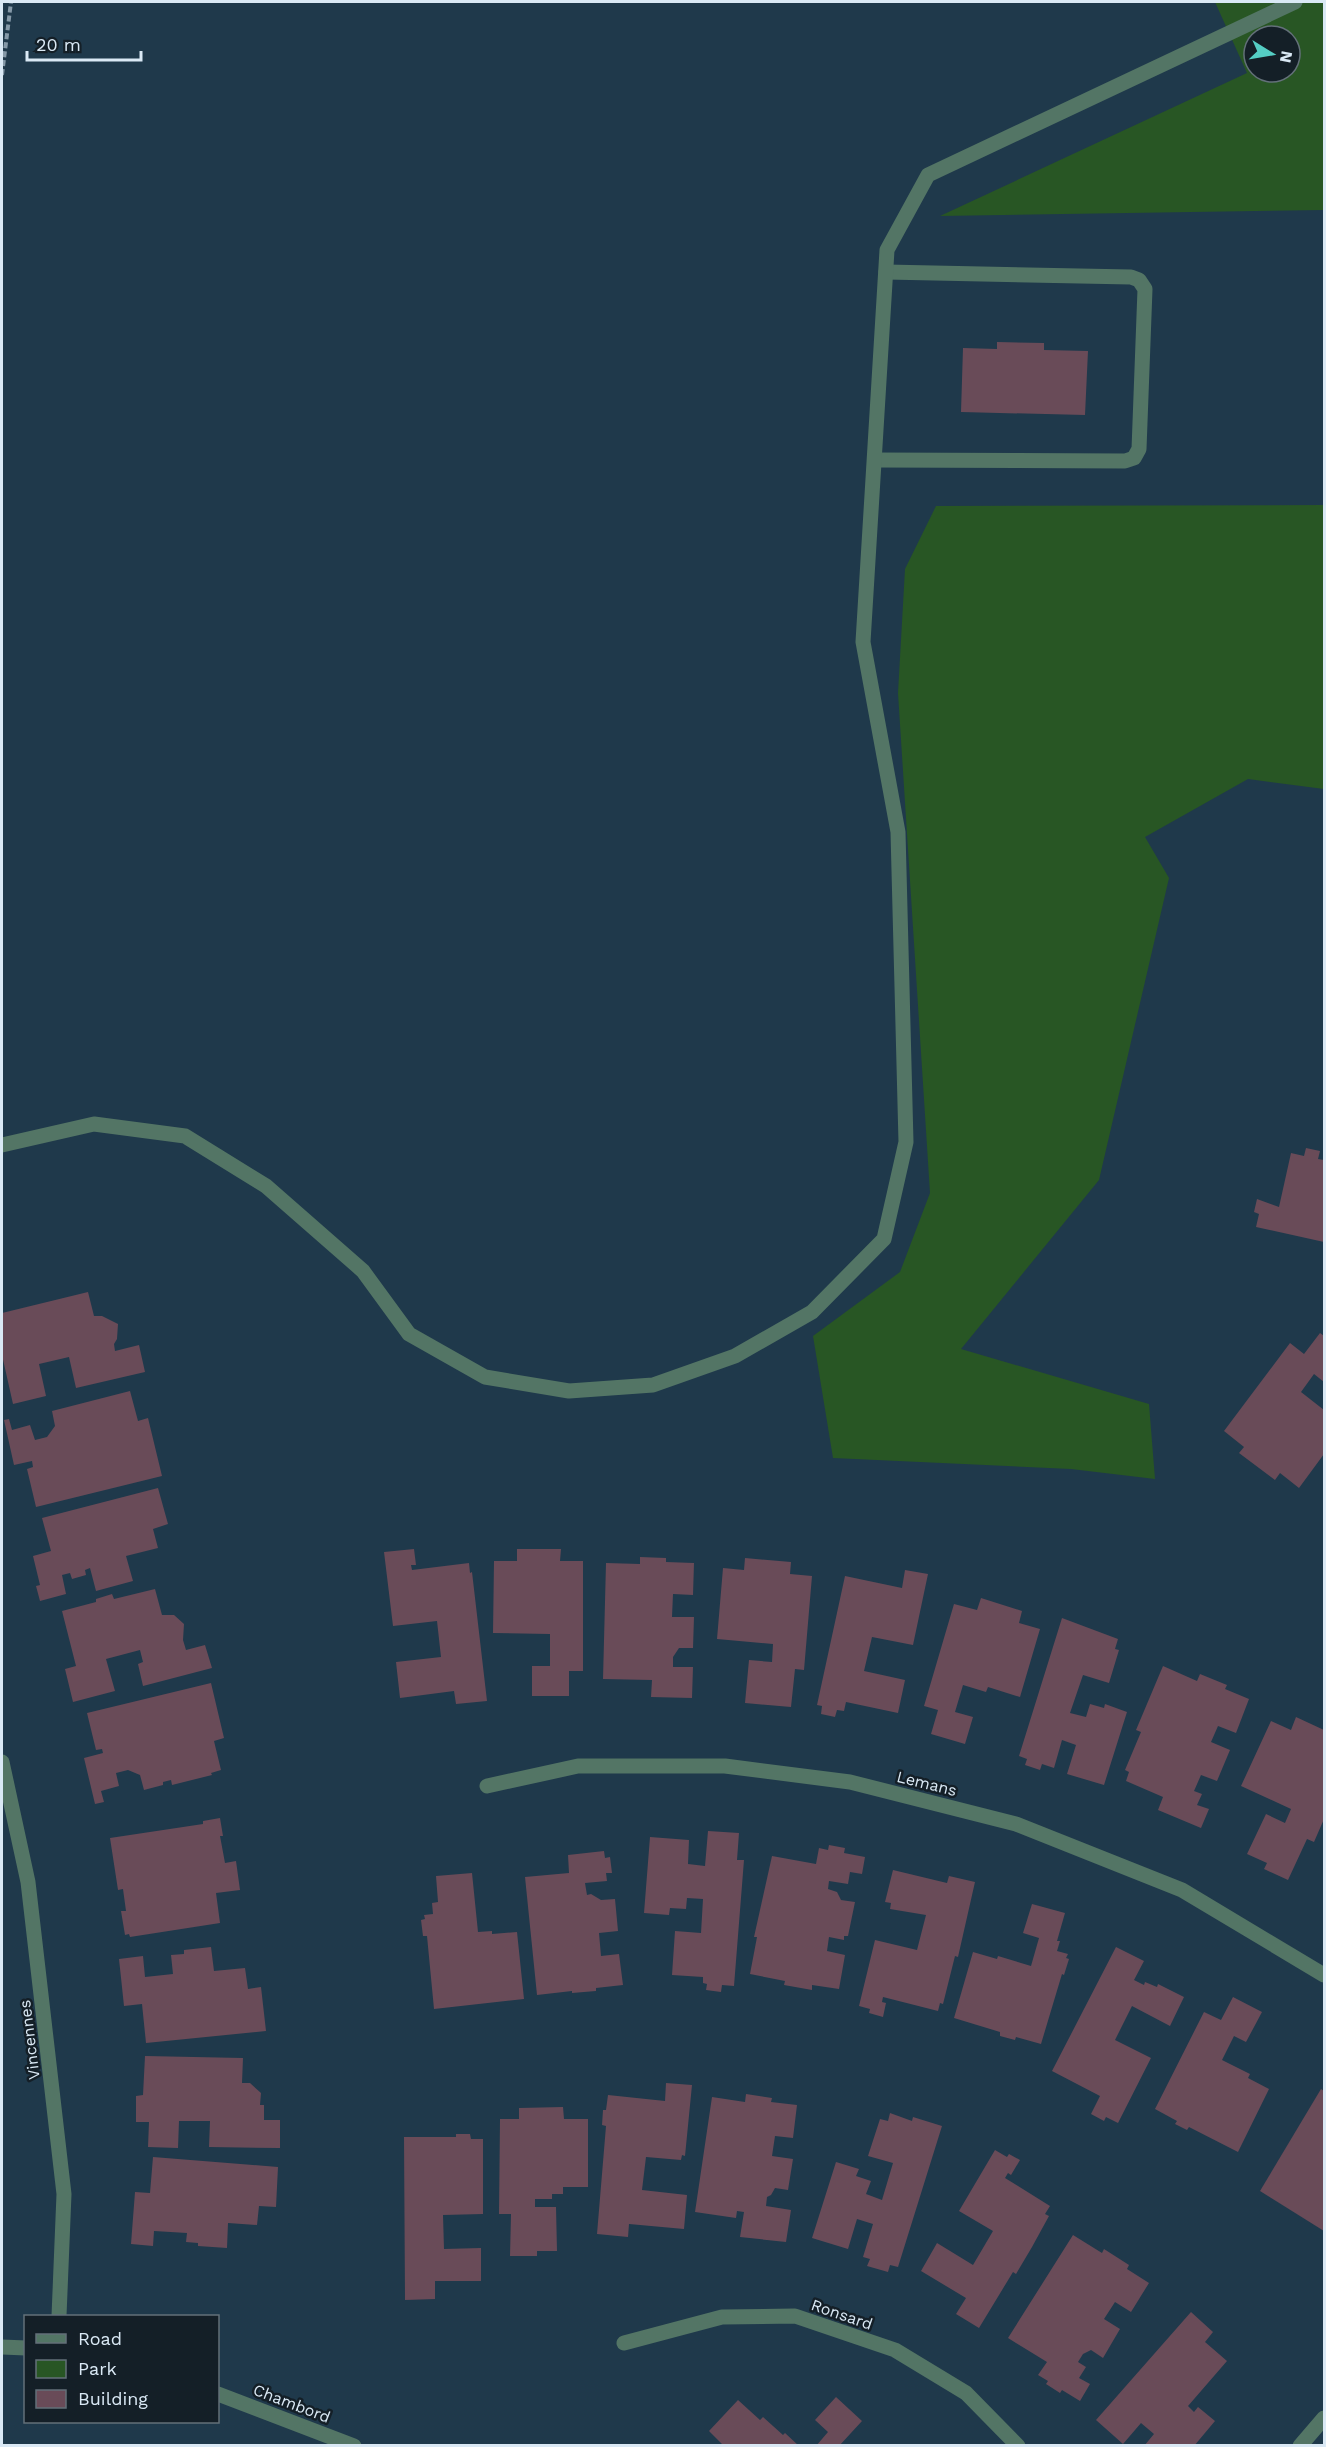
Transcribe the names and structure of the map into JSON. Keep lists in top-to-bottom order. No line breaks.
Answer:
{"streets":{"street":["Lemans","Vincennes","Ronsard","Chambord"]},"legend":["Road","Park","Building"],"scale_bar":"20 m","north":"right"}
